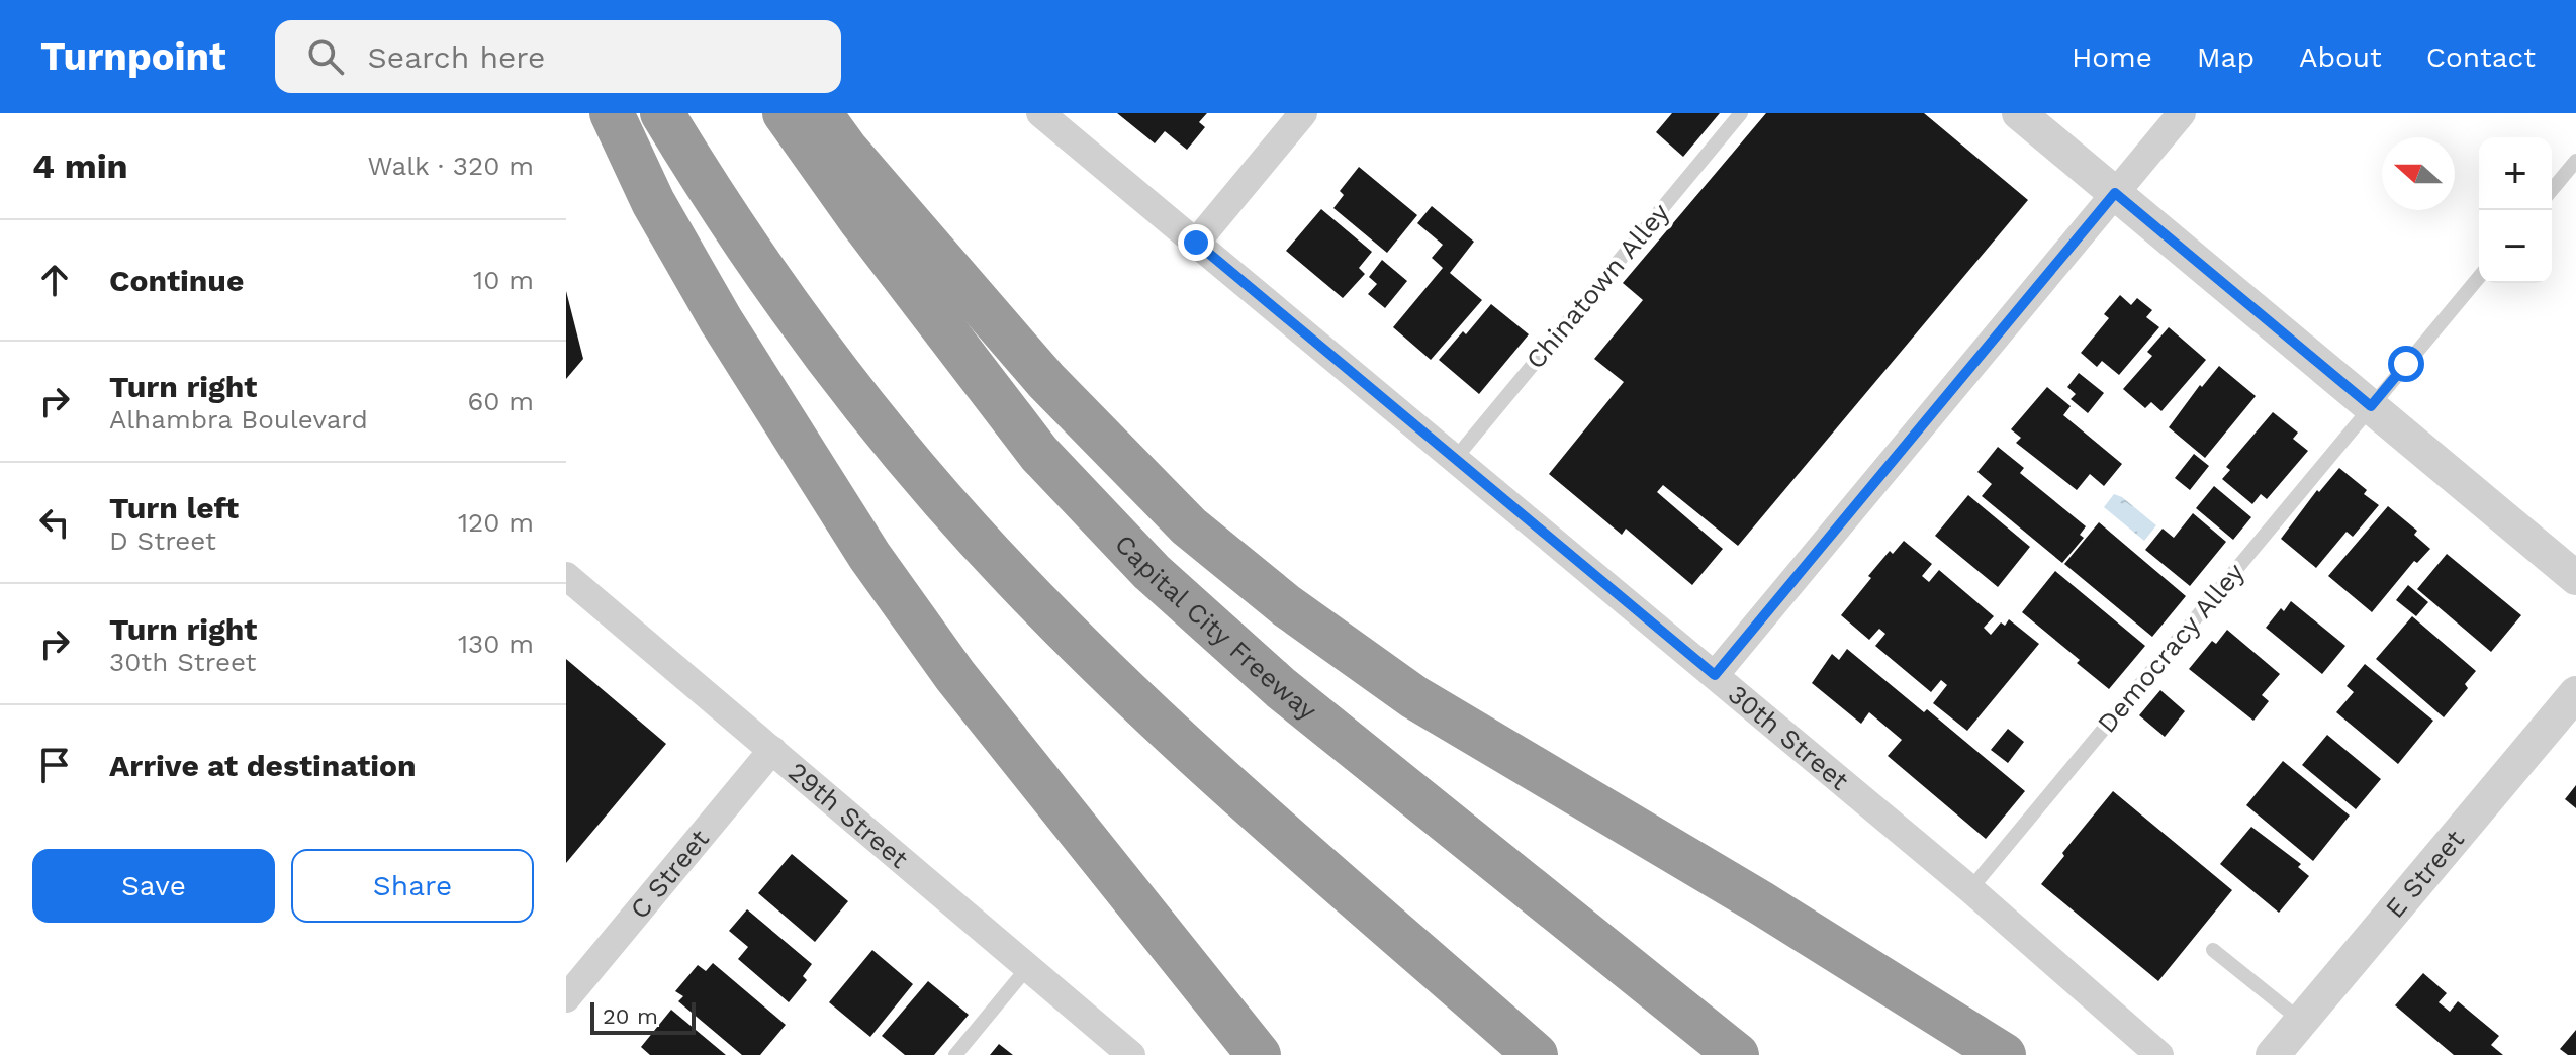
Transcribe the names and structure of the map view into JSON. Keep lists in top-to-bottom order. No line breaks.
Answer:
{"streets":{"highway":["Capital City Freeway"],"street":["30th Street","29th Street","C Street","E Street"],"lane":["Chinatown Alley","Democracy Alley"]},"crossings":[["Chinatown Alley","30th Street"],["Democracy Alley","30th Street"],["29th Street","C Street"]],"scale_bar":"20 m","north":"left","page":{"header":"Turnpoint","search":"Search here","nav":["Home","Map","About","Contact"],"heading":["4 min","Walk · 320 m"],"map_buttons":["+","−"],"list":[["Continue","10 m"],["Turn right","Alhambra Boulevard","60 m"],["Turn left","D Street","120 m"],["Turn right","30th Street","130 m"],"Arrive at destination"],"buttons":["Save","Share"],"scale":"20 m"}}
